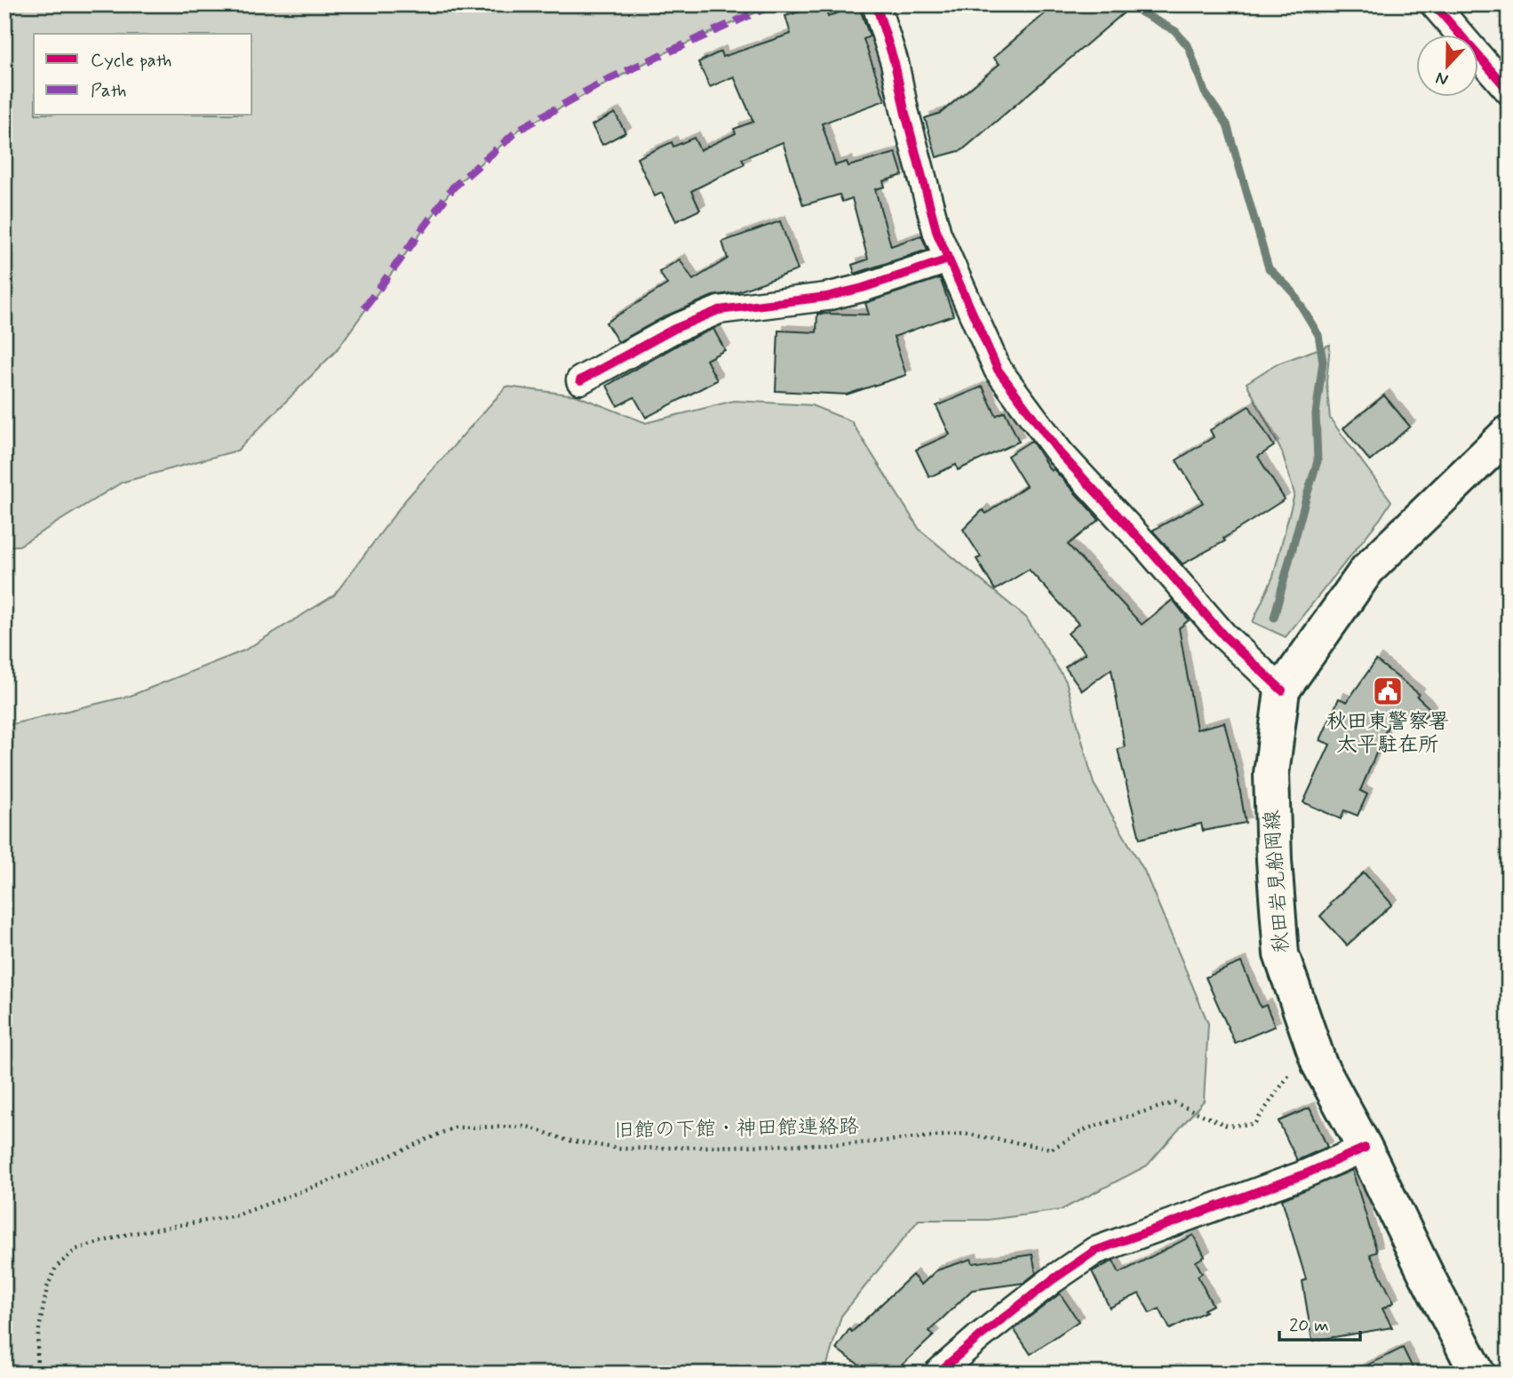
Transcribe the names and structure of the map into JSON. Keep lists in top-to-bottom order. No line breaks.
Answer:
{"streets":{"main road":["秋田岩見船岡線"],"path":["旧館の下館・神田館連絡路"]},"crossings":[["秋田岩見船岡線","旧館の下館・神田館連絡路"]],"places":{"public building":["秋田東警察署 太平駐在所"]},"legend":["Cycle path","Path"],"scale_bar":"20 m","north":"bottom"}
